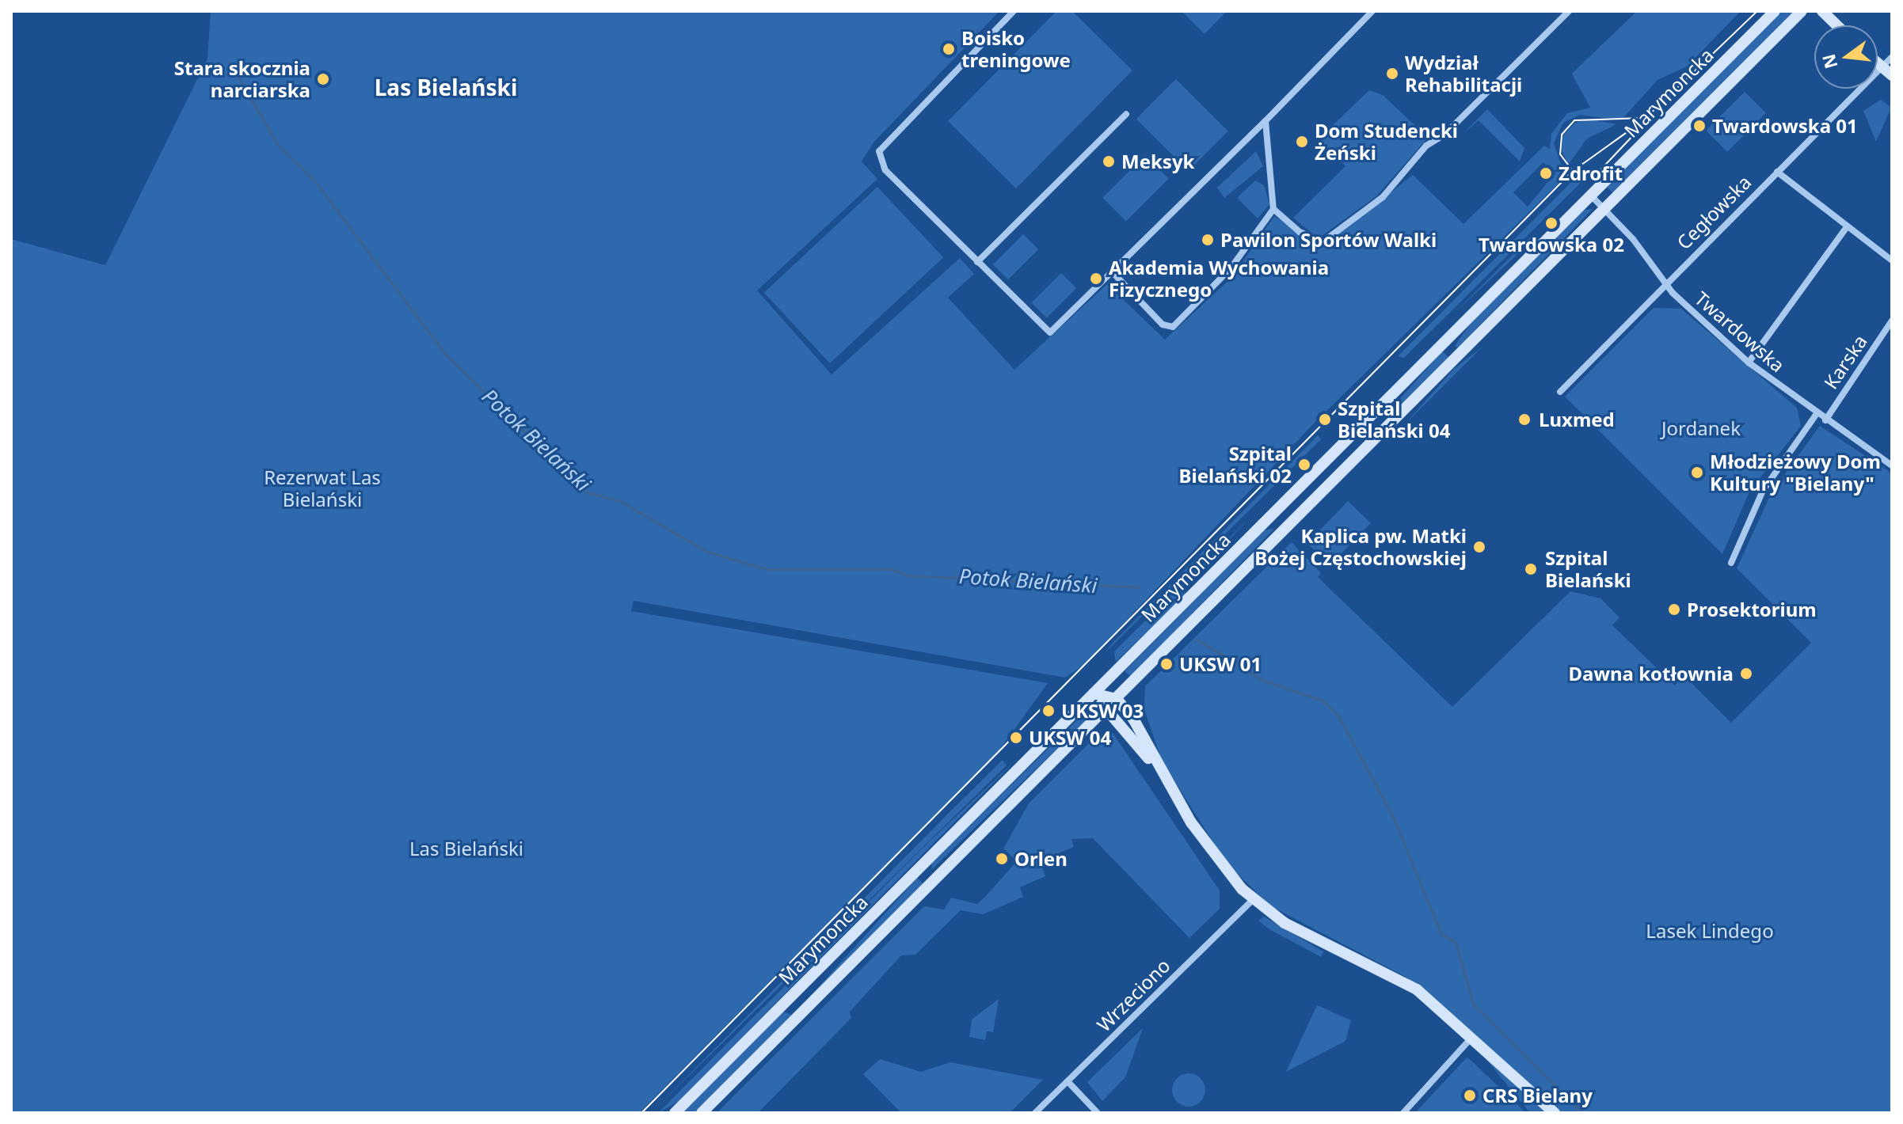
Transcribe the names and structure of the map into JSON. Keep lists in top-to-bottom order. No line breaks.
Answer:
{"streets":{"main road":["Marymoncka"],"street":["Cegłowska","Twardowska","Karska","Wrzeciono"]},"crossings":[["Marymoncka","Twardowska"],["Cegłowska","Twardowska"],["Twardowska","Karska"]],"districts":["Las Bielański"],"water":["Potok Bielański"],"parks":["Jordanek","Rezerwat Las Bielański","Las Bielański","Lasek Lindego"],"places":["Boisko treningowe","Wydział Rehabilitacji","Stara skocznia narciarska","Twardowska 01","Dom Studencki Żeński","Meksyk","Zdrofit","Twardowska 02","Pawilon Sportów Walki","Akademia Wychowania Fizycznego","Szpital Bielański 04","Luxmed","Szpital Bielański 02","Młodzieżowy Dom Kultury \"Bielany\"","Kaplica pw. Matki Bożej Częstochowskiej","Szpital Bielański","Prosektorium","UKSW 01","Dawna kotłownia","UKSW 03","UKSW 04","Orlen","CRS Bielany"],"north":"left"}
